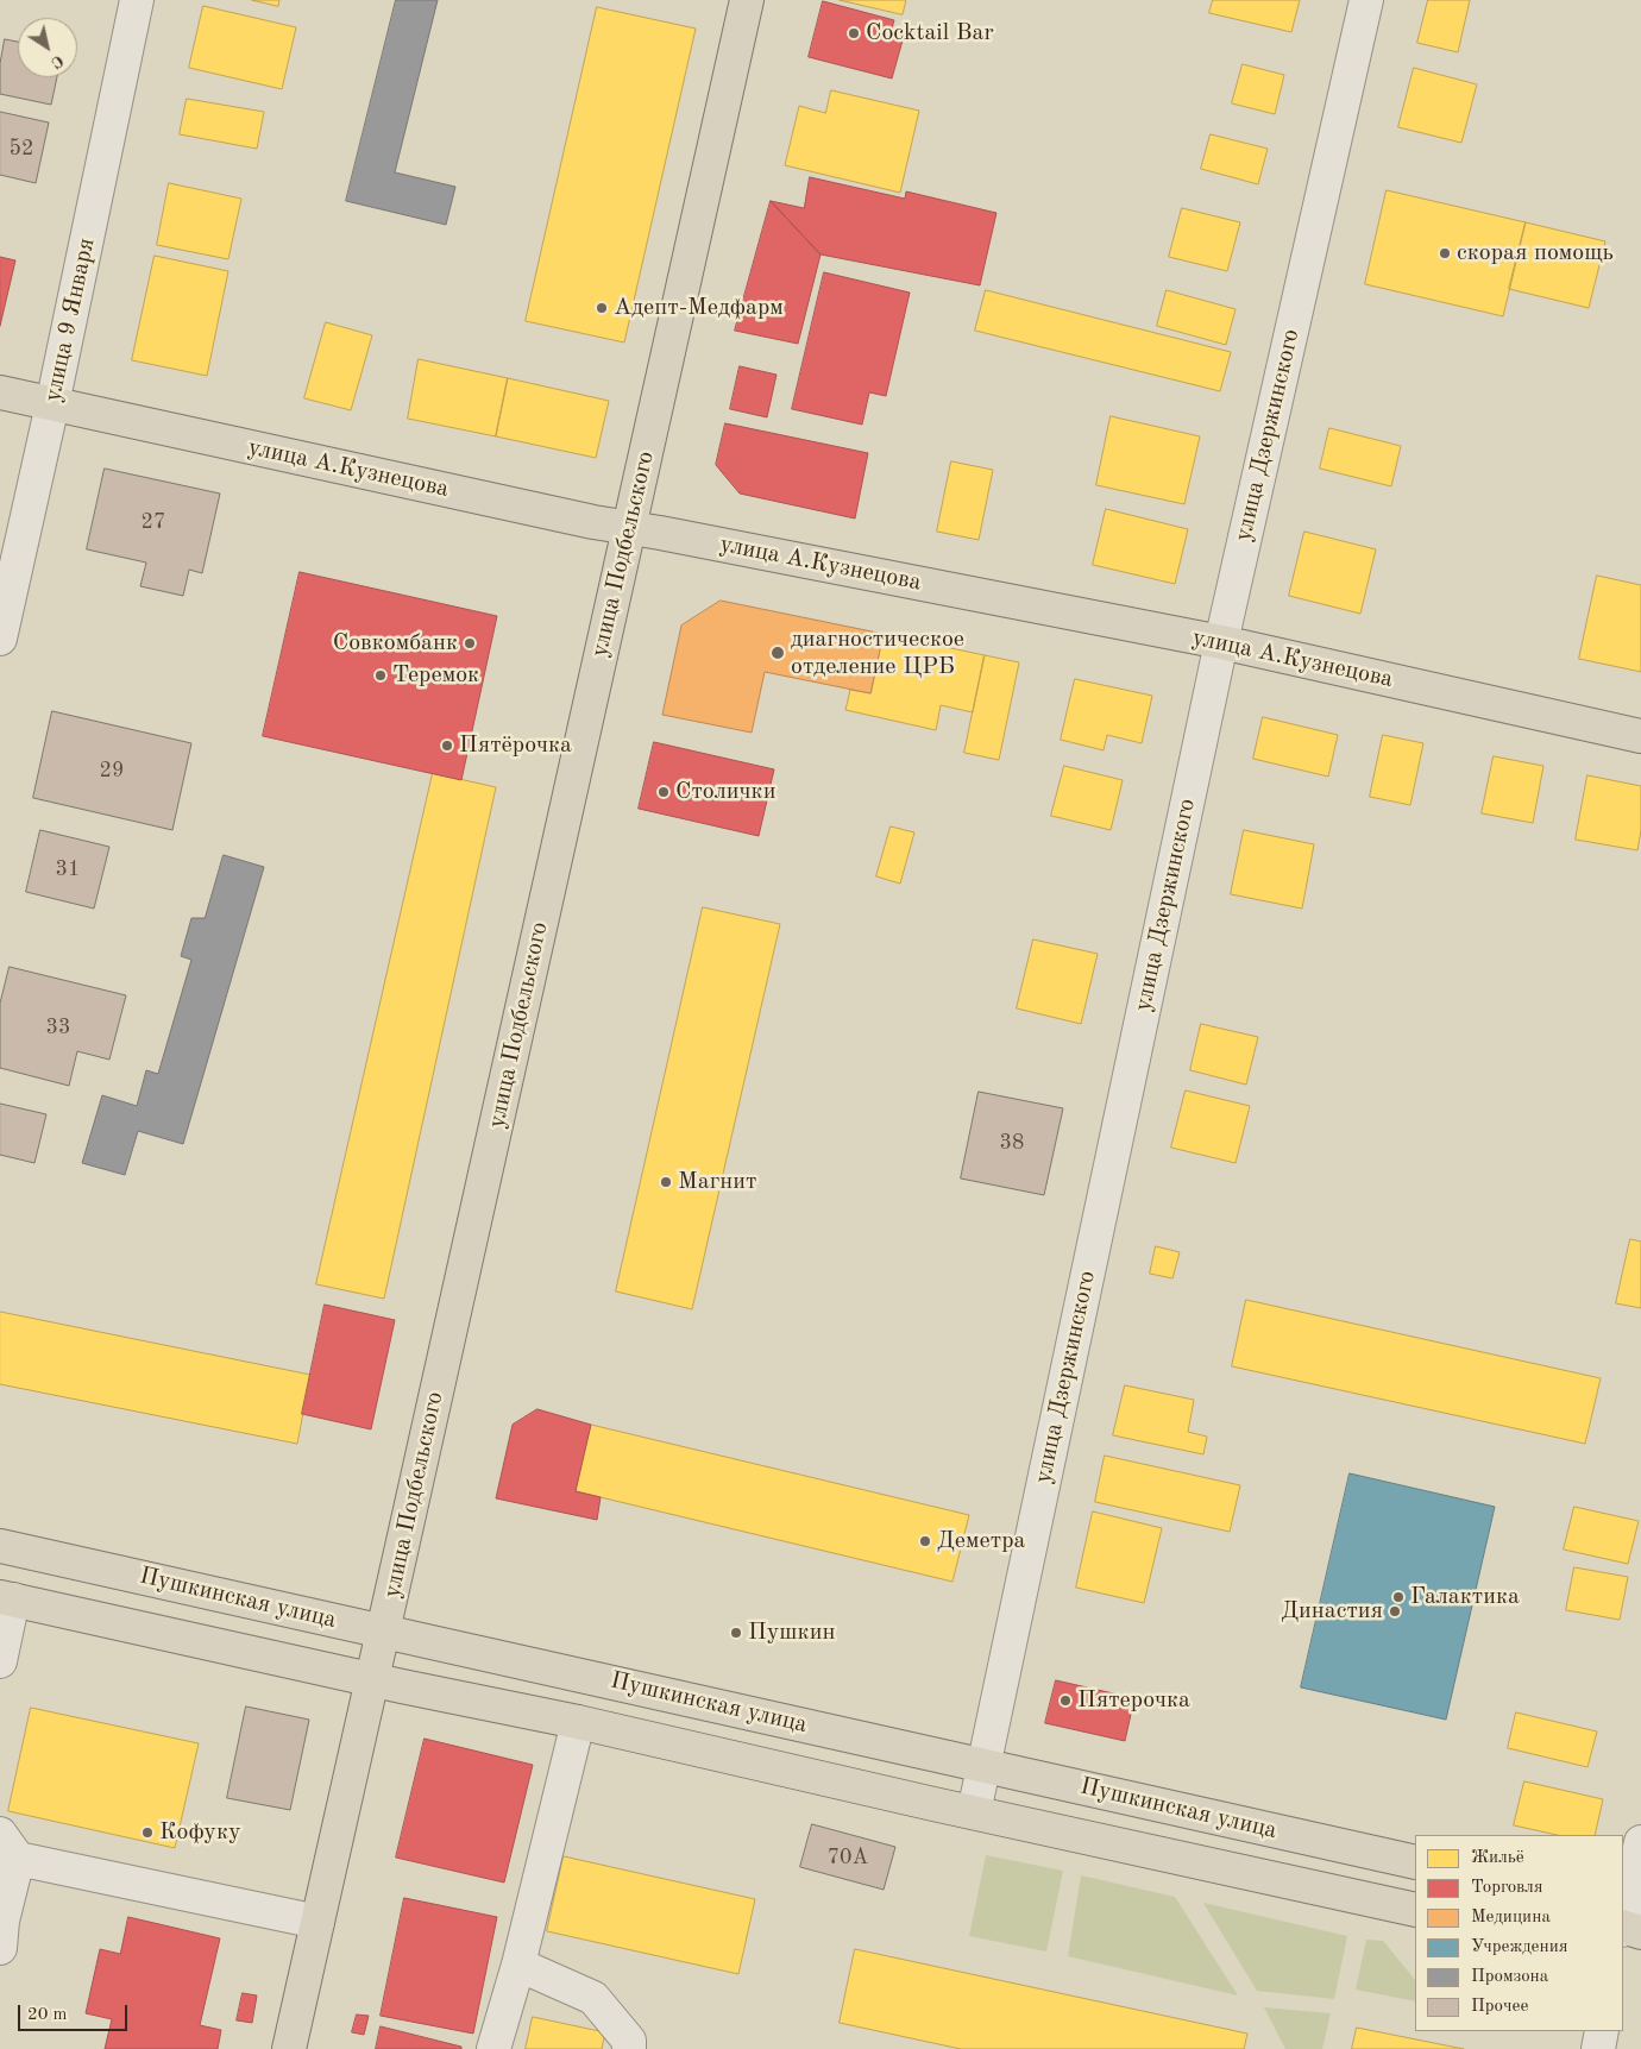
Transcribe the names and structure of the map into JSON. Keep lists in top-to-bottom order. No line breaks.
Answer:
{"streets":{"main road":["улица А.Кузнецова","улица Подбельского","Пушкинская улица"],"street":["улица 9 Января","улица Дзержинского"]},"crossings":[["улица 9 Января","улица А.Кузнецова"],["улица Дзержинского","улица А.Кузнецова"],["улица Дзержинского","Пушкинская улица"],["улица А.Кузнецова","улица Подбельского"],["улица Подбельского","Пушкинская улица"]],"places":["Cocktail Bar","скорая помощь","Адепт-Медфарм","Совкомбанк","диагностическое отделение ЦРБ","Теремок","Пятёрочка","Столички","Магнит","Деметра","Галактика","Династия","Пушкин","Пятерочка","Кофуку"],"house_numbers":["52","27","29","31","33","38","70А"],"legend":["Жильё","Торговля","Медицина","Учреждения","Промзона","Прочее"],"scale_bar":"20 m","north":"bottom right"}
